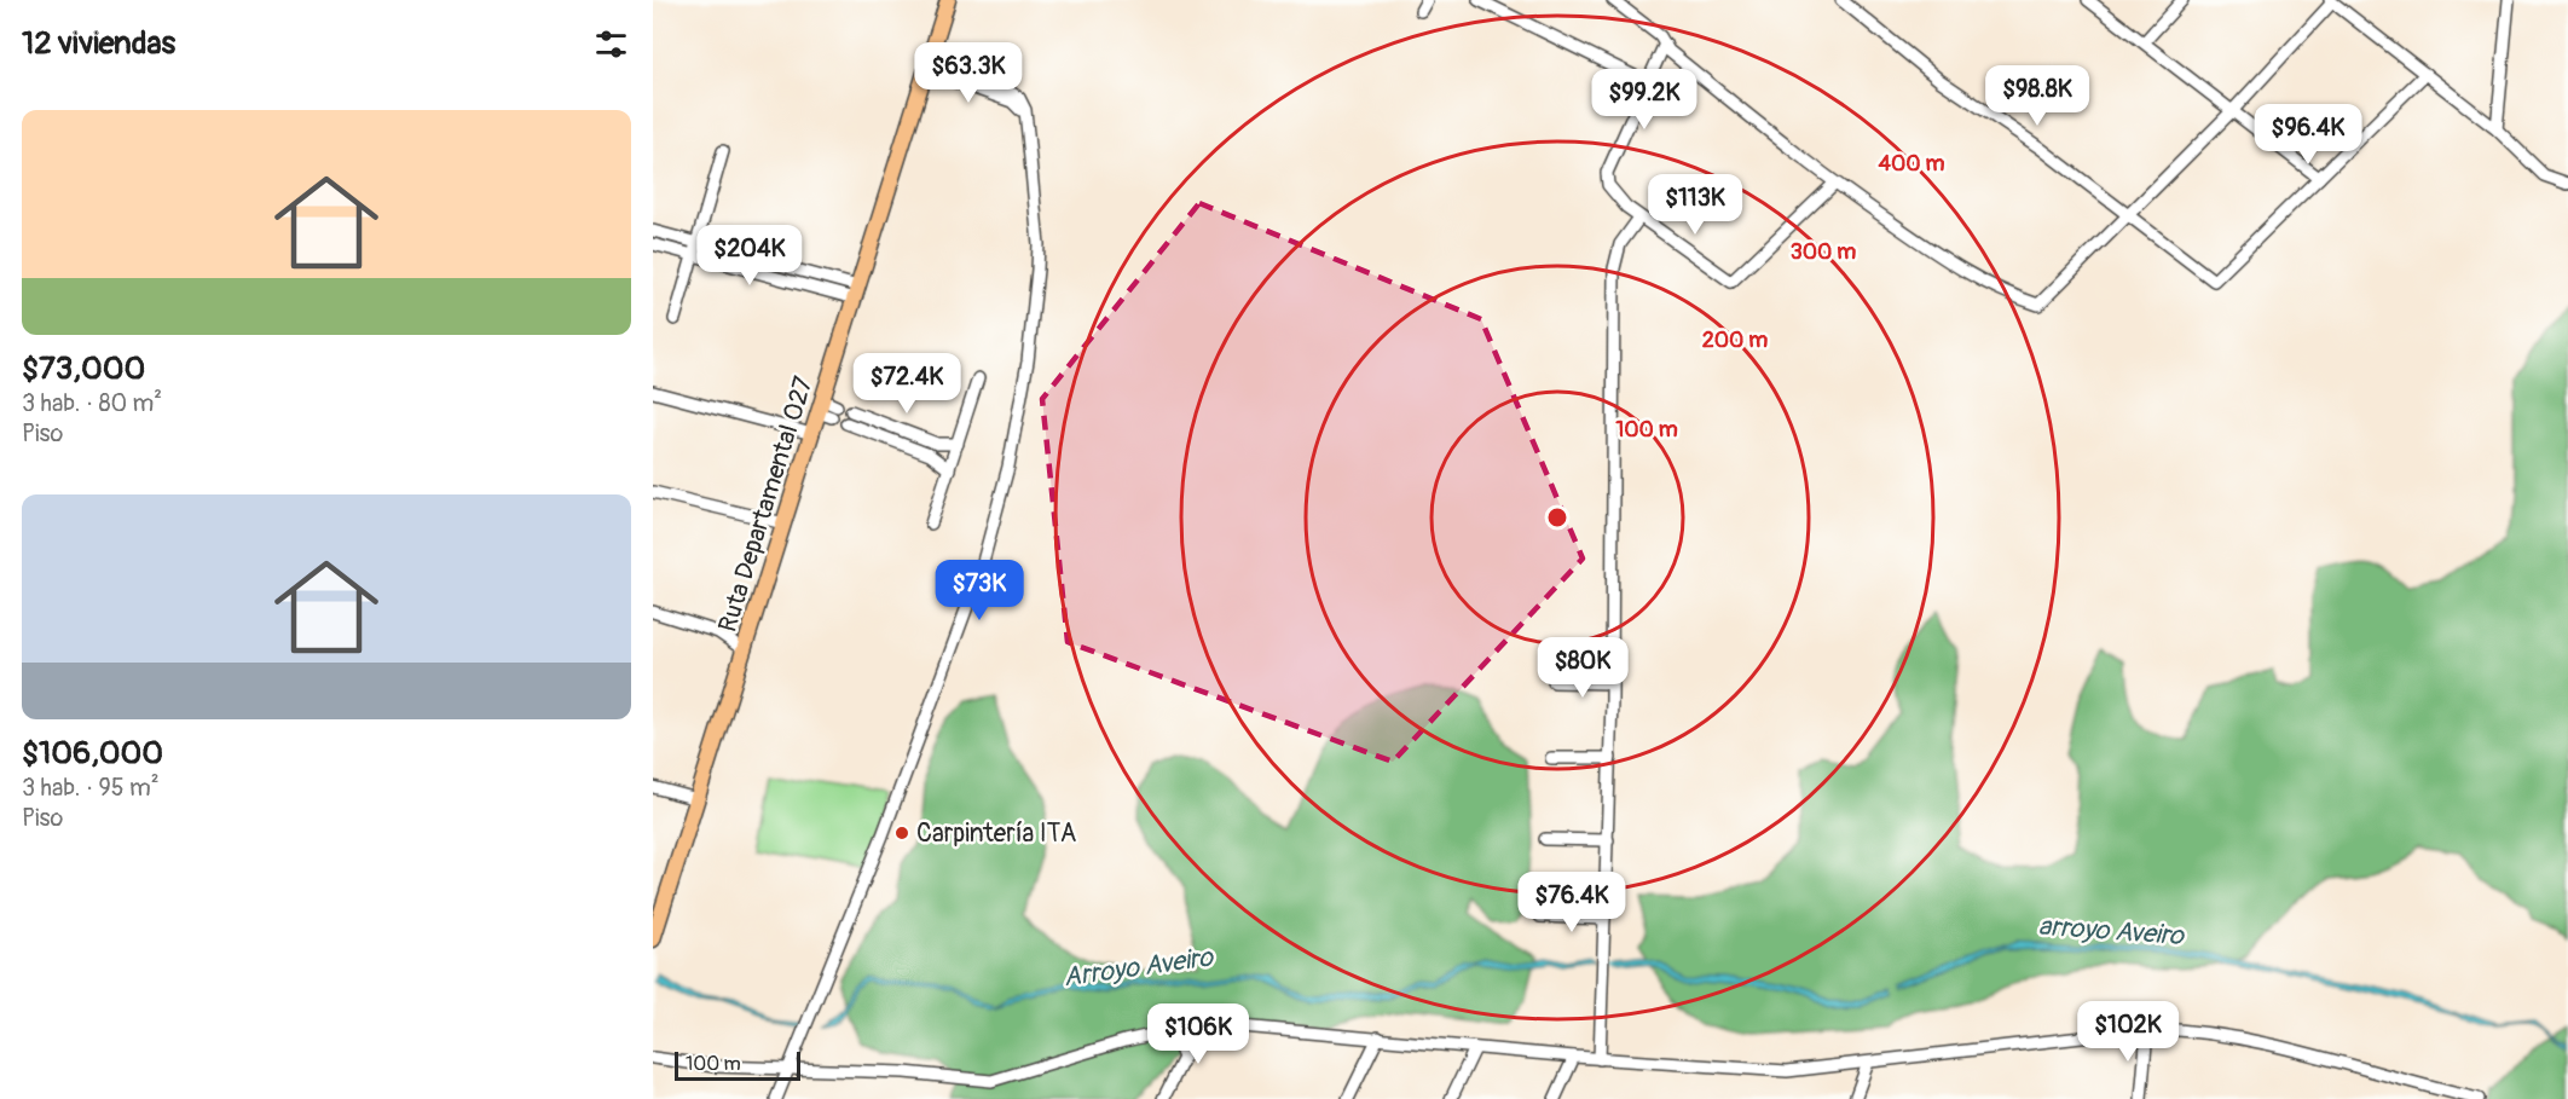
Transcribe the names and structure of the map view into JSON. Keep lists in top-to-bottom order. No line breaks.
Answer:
{"streets":{"main road":["Ruta Departamental 027"]},"water":["arroyo Aveiro","Arroyo Aveiro"],"places":["Carpintería ITA"],"scale_bar":"100 m","page":{"heading":"12 viviendas","price":["$63.3K","$98.8K","$99.2K","$96.4K","$113K","$204K","$72.4K","$73K","$80K","$76.4K","$102K","$106K"],"list":[{"name":"$73,000","note":"3 hab. · 80 m² · Piso"},{"name":"$106,000","note":"3 hab. · 95 m² · Piso"}],"scale":"100 m"},"rings":["400 m","300 m","200 m","100 m"]}
